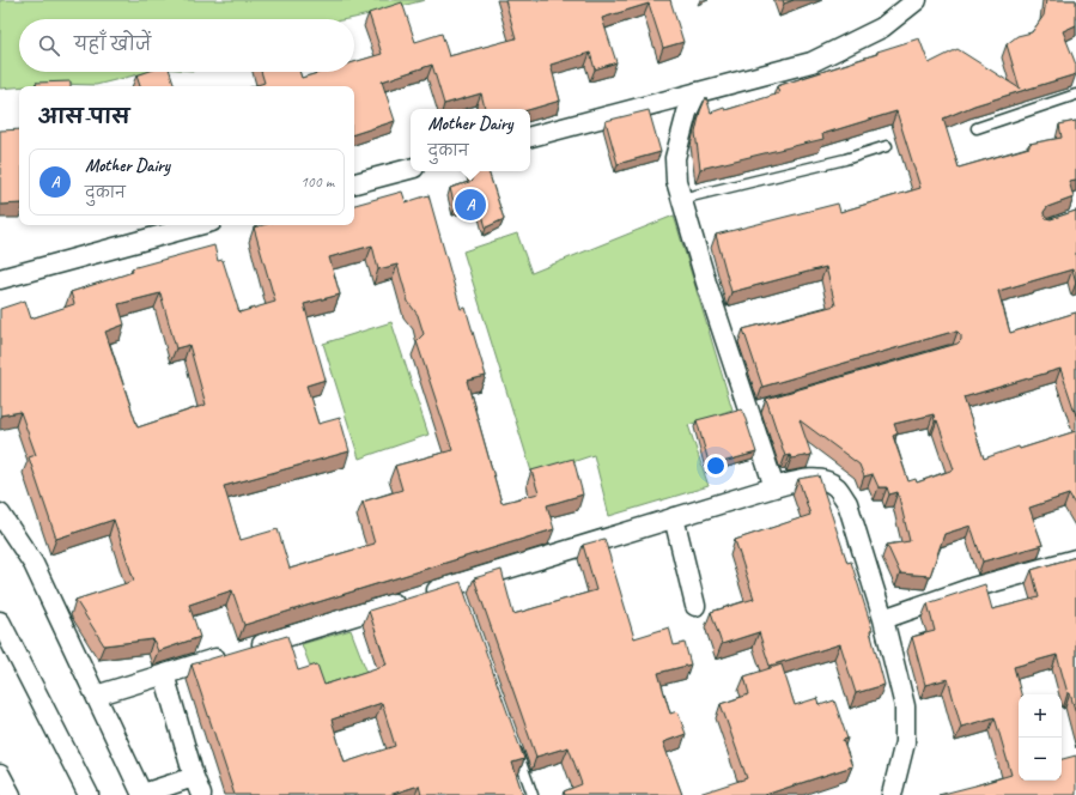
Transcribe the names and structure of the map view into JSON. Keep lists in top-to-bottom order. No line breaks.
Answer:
{"page":{"search":"यहाँ खोजें","heading":"आस-पास","popup":["Mother Dairy","दुकान"],"list":[{"mark":"A","name":"Mother Dairy","note":"दुकान","value":"100 m"}],"pins":"A","map_buttons":["+","−"]}}
